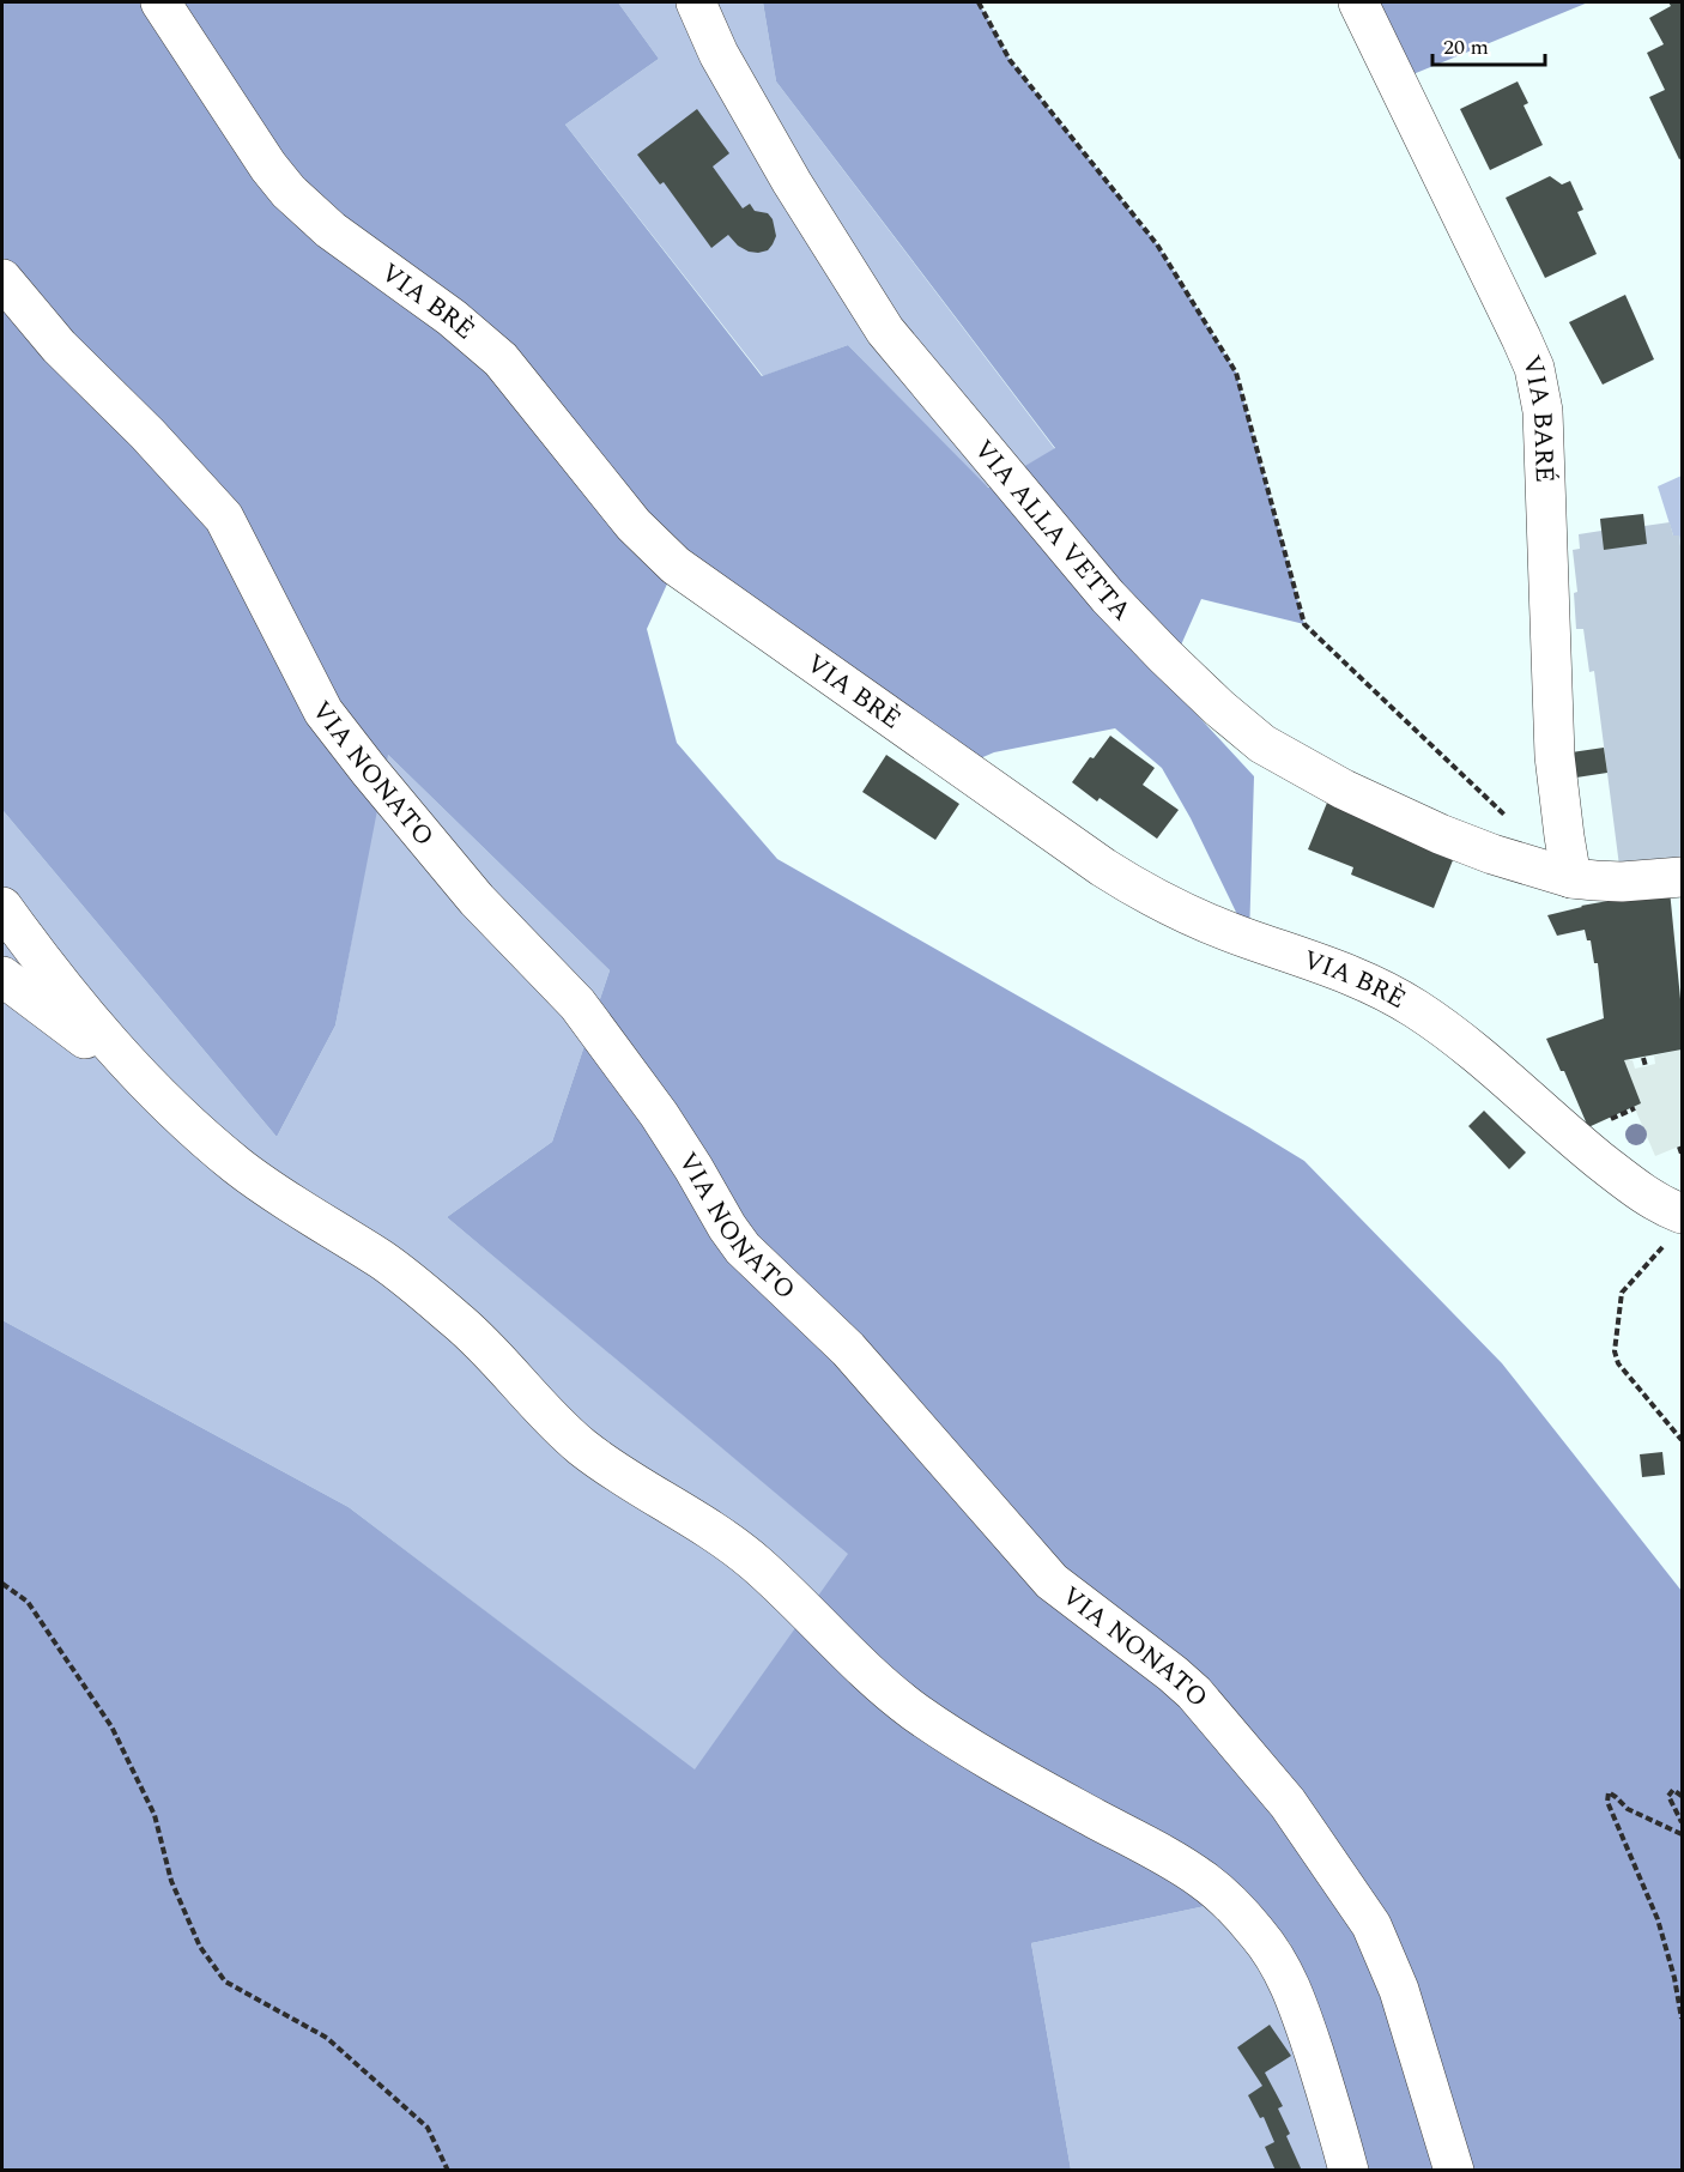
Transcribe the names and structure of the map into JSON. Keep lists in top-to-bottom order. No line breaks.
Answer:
{"streets":{"street":["VIA BRÈ","VIA BARÉ","VIA ALLA VETTA","VIA NONATO"]},"crossings":[["VIA BARÉ","VIA ALLA VETTA"]],"scale_bar":"20 m"}
